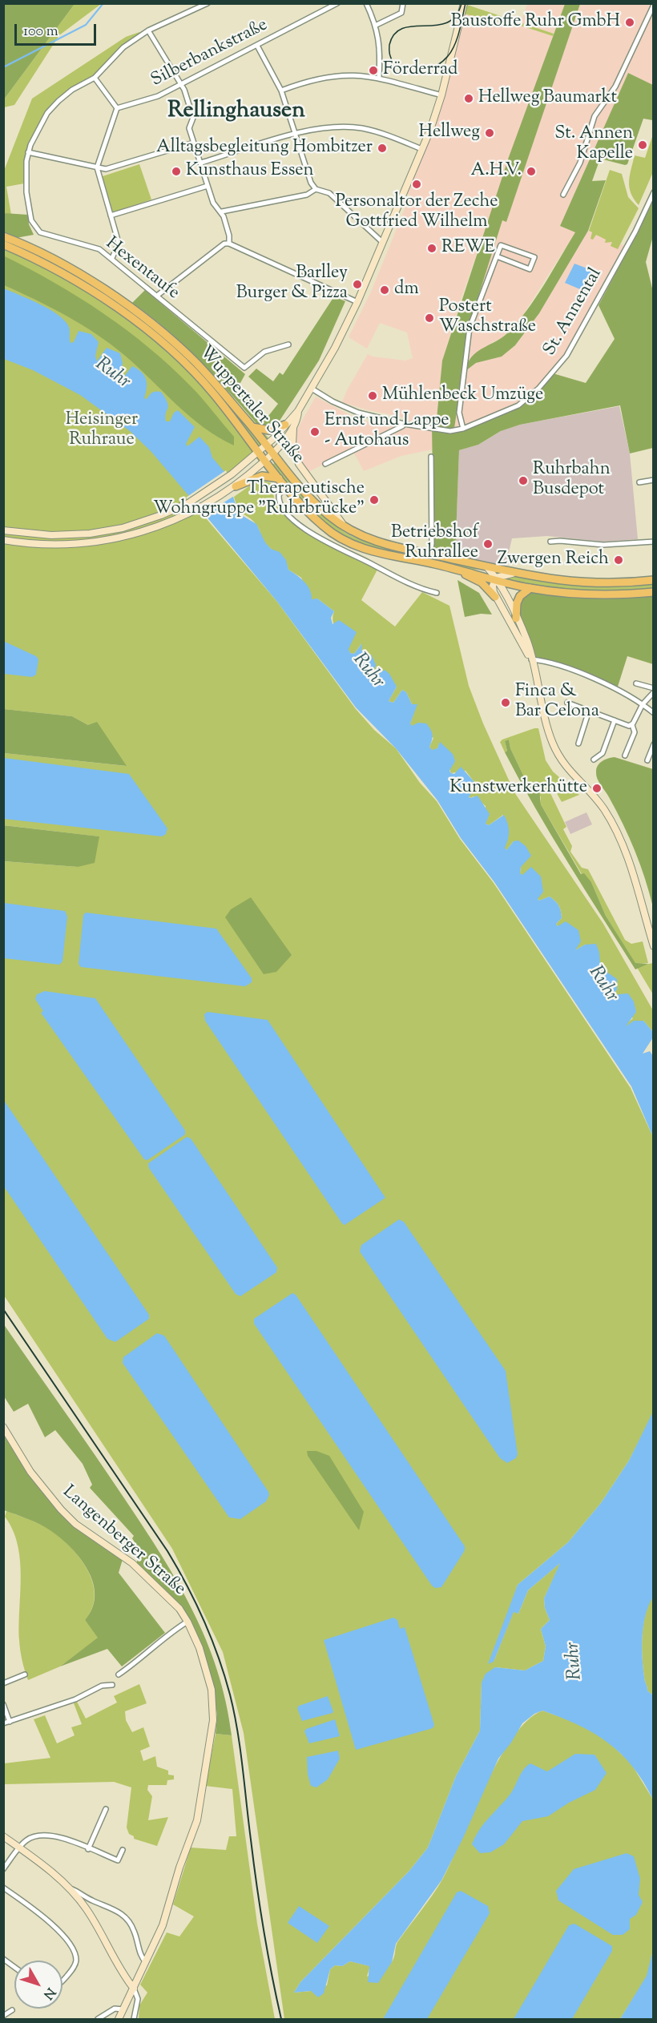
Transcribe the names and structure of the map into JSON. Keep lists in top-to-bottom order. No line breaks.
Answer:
{"streets":{"main road":["Wuppertaler Straße","Langenberger Straße"],"street":["Silberbankstraße","Hexentaufe","St. Annental"]},"districts":["Rellinghausen"],"water":["Ruhr"],"parks":["Heisinger Ruhraue"],"places":["Baustoffe Ruhr GmbH","Förderrad","Hellweg Baumarkt","Hellweg","St. Annen Kapelle","Alltagsbegleitung Hombitzer","Kunsthaus Essen","A.H.V.","Personaltor der Zeche Gottfried Wilhelm","REWE","Barlley Burger & Pizza","dm","Postert Waschstraße","Mühlenbeck Umzüge","Ernst und Lappe - Autohaus","Ruhrbahn Busdepot","Therapeutische Wohngruppe \"Ruhrbrücke\"","Betriebshof Ruhrallee","Zwergen Reich","Finca & Bar Celona","Kunstwerkerhütte"],"scale_bar":"100 m","north":"bottom right"}
